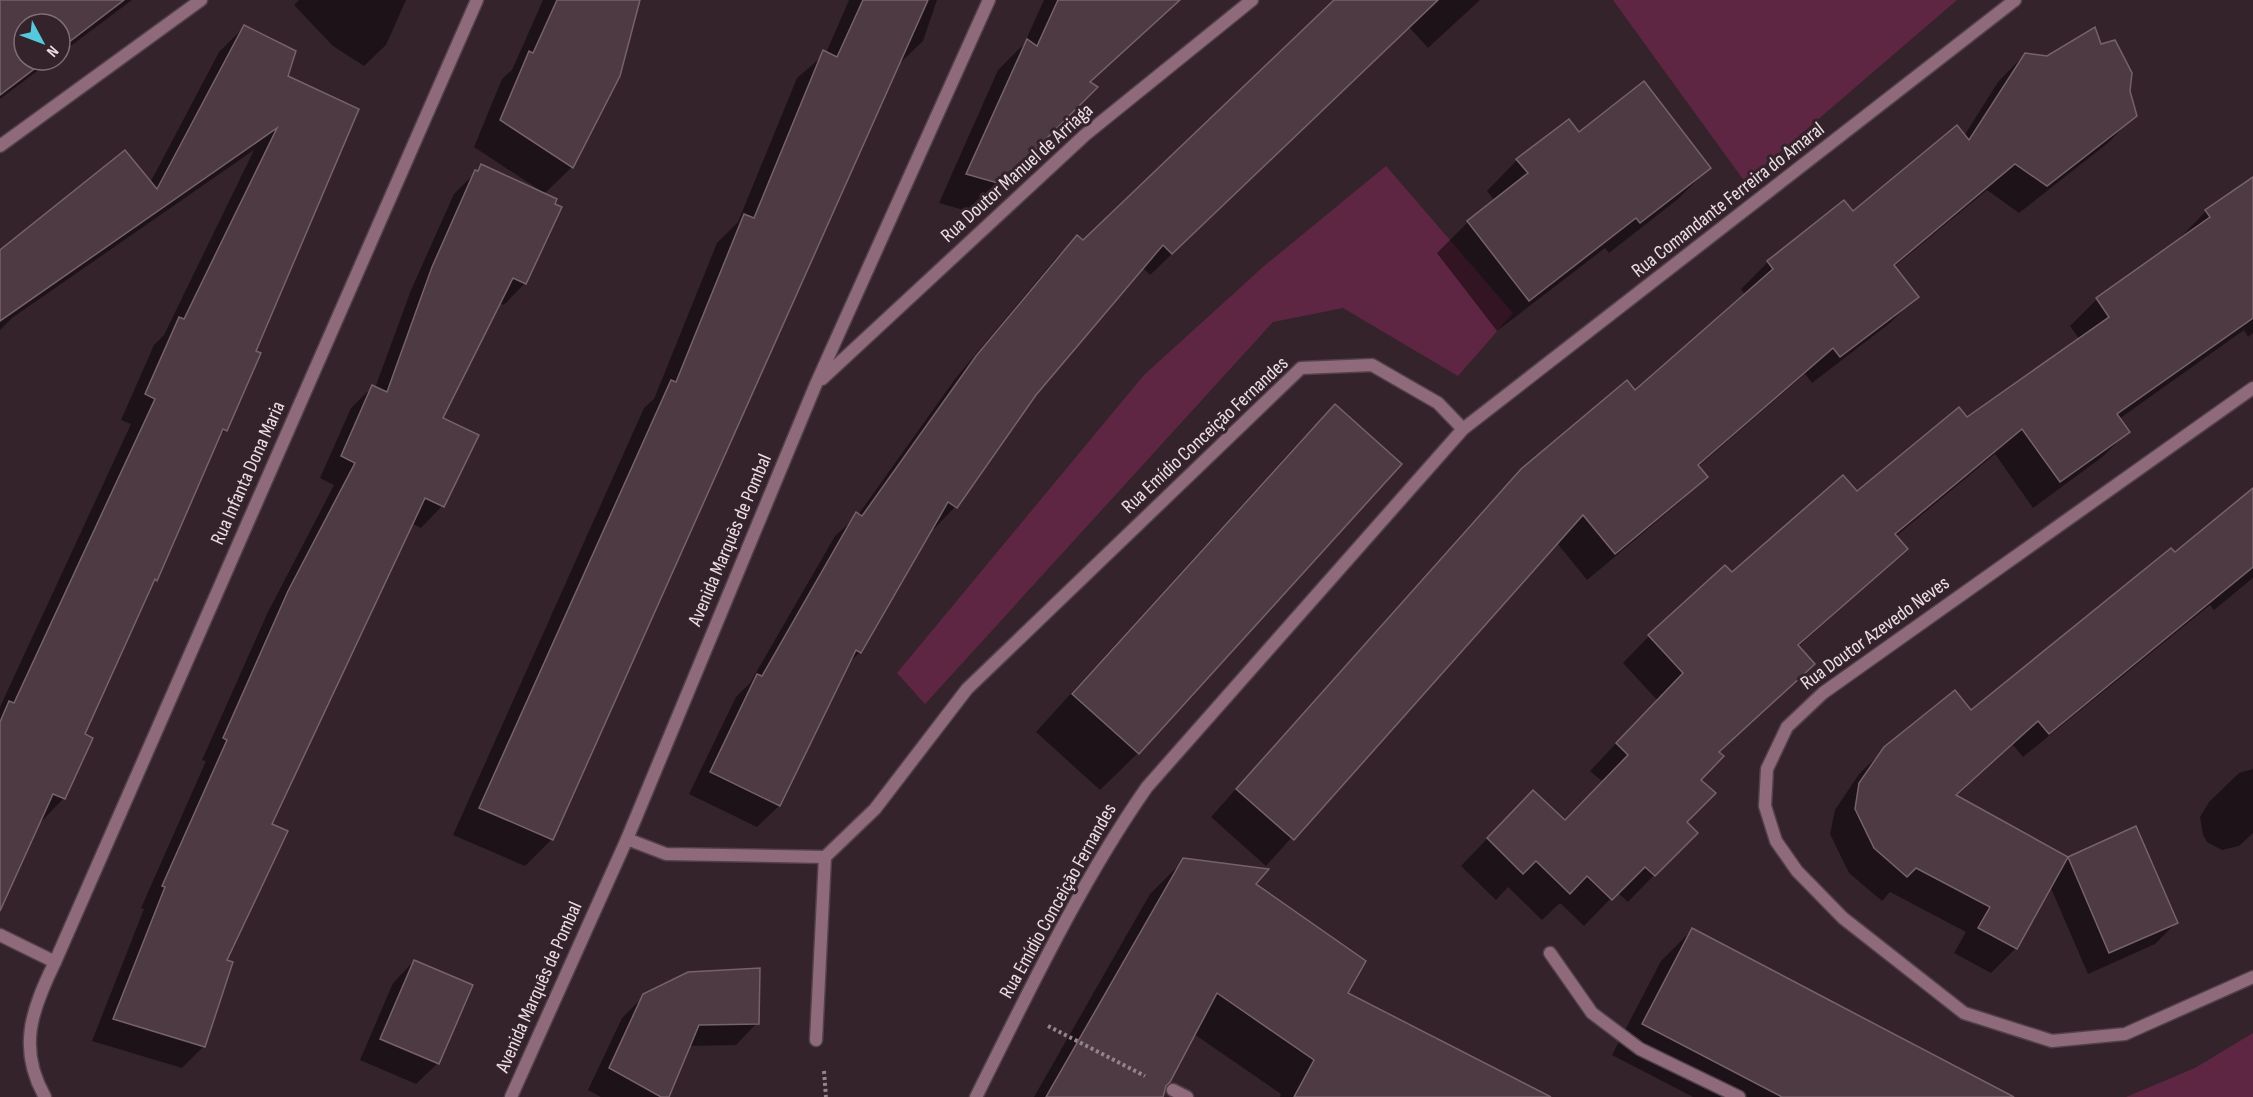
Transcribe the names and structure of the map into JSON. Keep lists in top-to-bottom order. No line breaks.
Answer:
{"streets":{"street":["Rua Doutor Manuel de Arriaga","Rua Comandante Ferreira do Amaral","Rua Emídio Conceição Fernandes","Rua Infanta Dona Maria","Avenida Marquês de Pombal","Rua Doutor Azevedo Neves"]},"crossings":[["Rua Doutor Manuel de Arriaga","Avenida Marquês de Pombal"],["Rua Comandante Ferreira do Amaral","Rua Emídio Conceição Fernandes"]],"north":"bottom right"}
